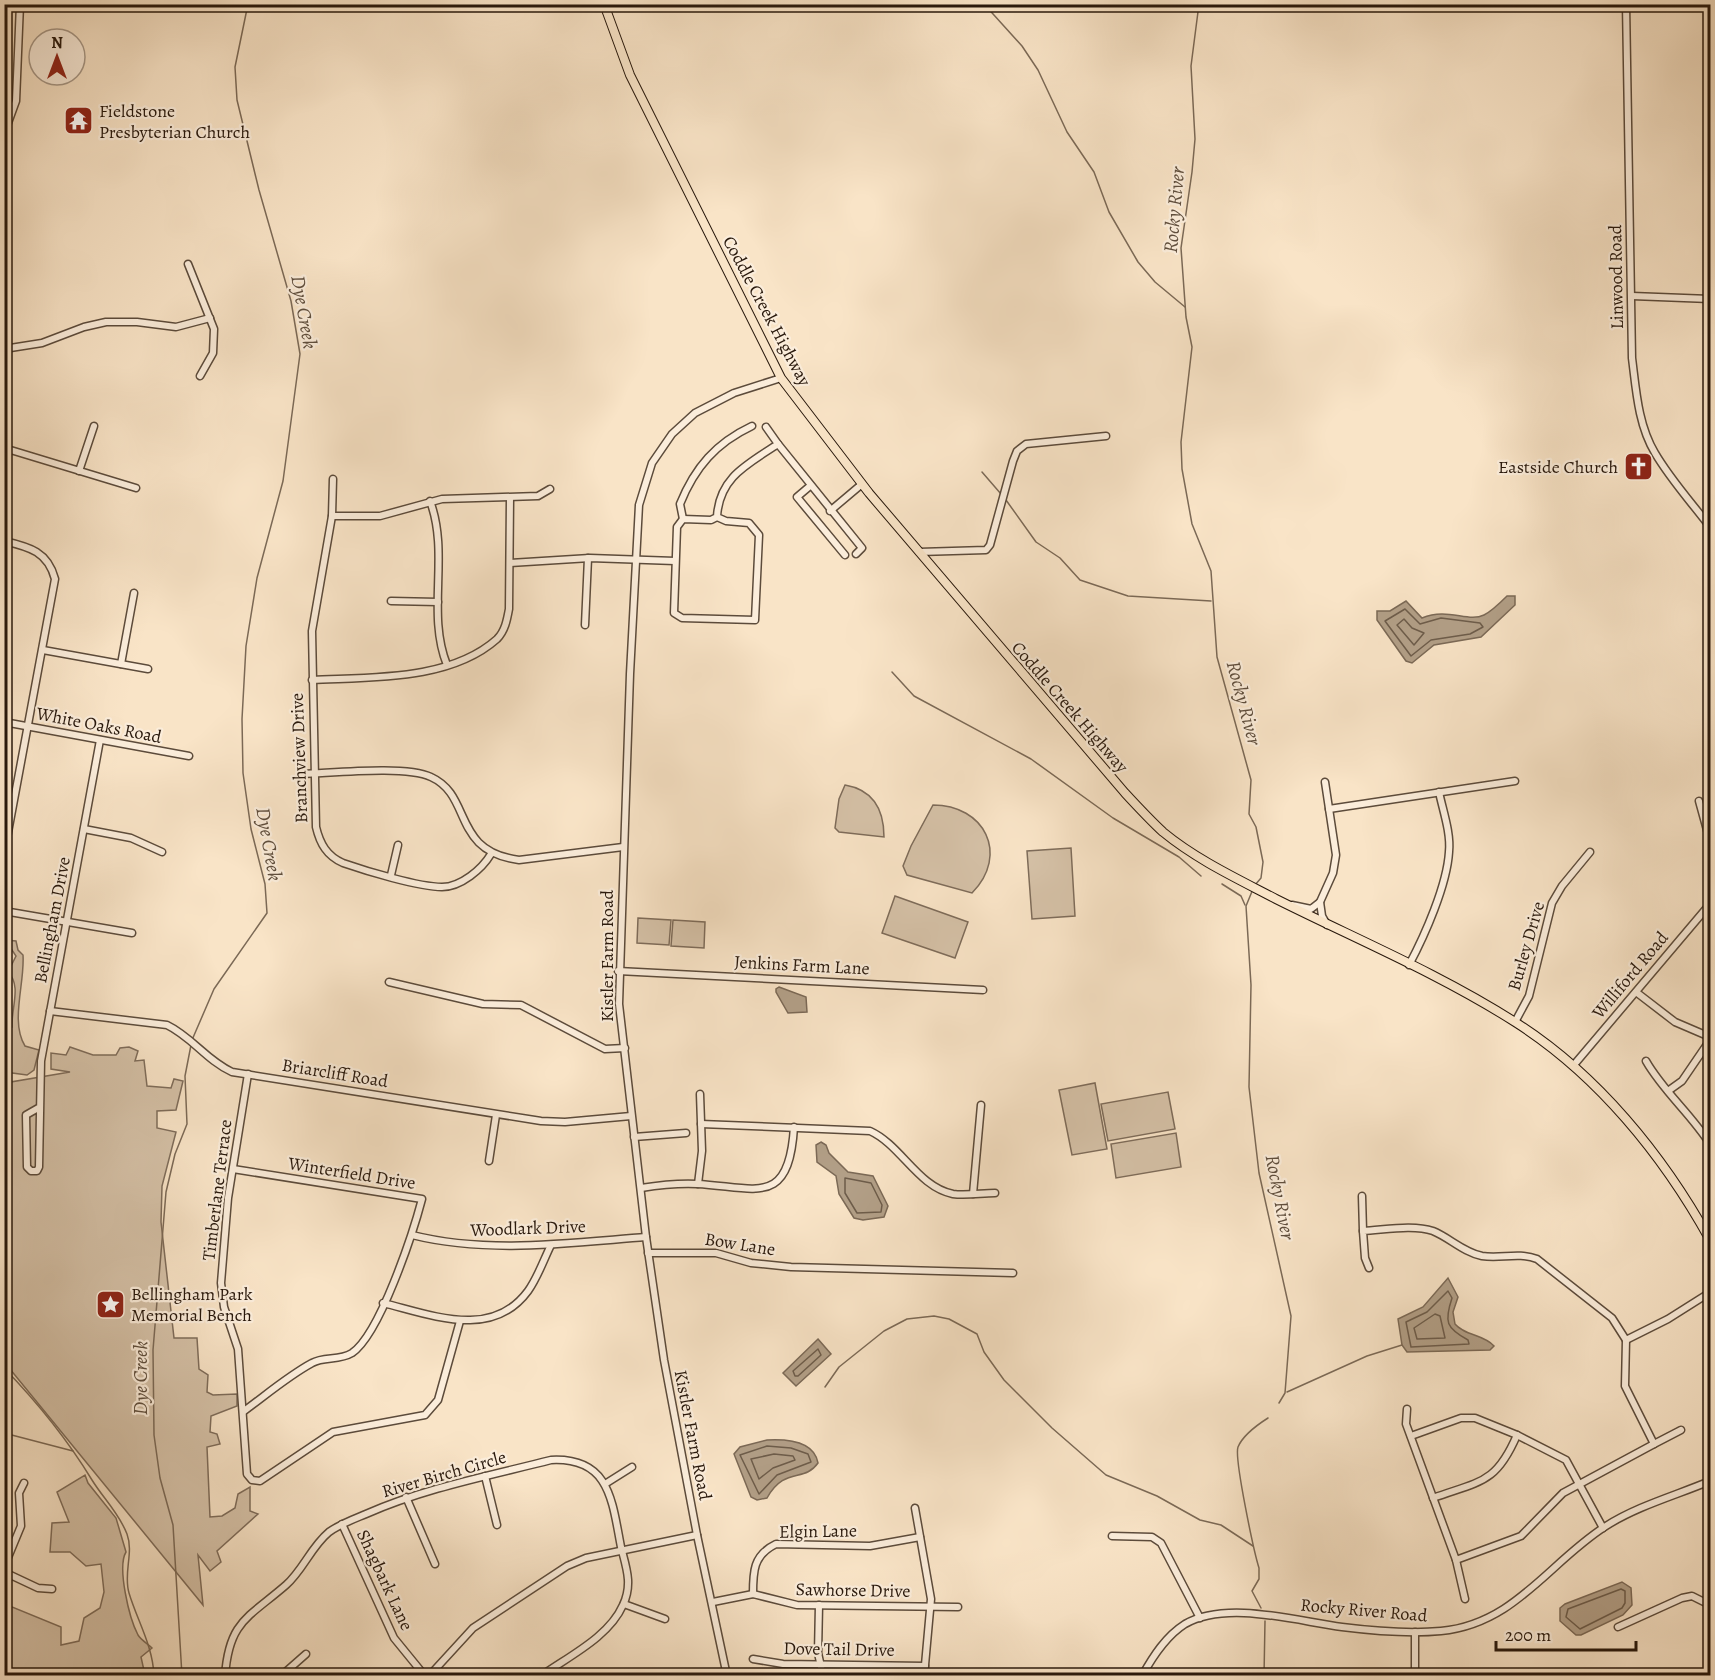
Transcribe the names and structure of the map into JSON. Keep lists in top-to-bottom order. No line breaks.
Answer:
{"streets":{"main road":["Coddle Creek Highway"],"street":["Linwood Road","White Oaks Road","Branchview Drive","Bellingham Drive","Burley Drive","Kistler Farm Road","Jenkins Farm Lane","Williford Road","Briarcliff Road","Winterfield Drive","Timberlane Terrace","Woodlark Drive","Bow Lane","River Birch Circle","Elgin Lane","Shagbark Lane","Sawhorse Drive","Rocky River Road","Dove Tail Drive"]},"crossings":[["Coddle Creek Highway","Burley Drive"],["Coddle Creek Highway","Kistler Farm Road"],["Coddle Creek Highway","Williford Road"],["White Oaks Road","Bellingham Drive"],["Bellingham Drive","Briarcliff Road"],["Kistler Farm Road","Jenkins Farm Lane"],["Kistler Farm Road","Briarcliff Road"],["Kistler Farm Road","Woodlark Drive"],["Kistler Farm Road","Bow Lane"],["Kistler Farm Road","Sawhorse Drive"],["Briarcliff Road","Timberlane Terrace"],["Winterfield Drive","Timberlane Terrace"],["Winterfield Drive","Woodlark Drive"],["River Birch Circle","Shagbark Lane"],["Elgin Lane","Sawhorse Drive"]],"water":["Rocky River","Dye Creek"],"places":{"temple":["Fieldstone Presbyterian Church"],"church":["Eastside Church"],"place":["Bellingham Park Memorial Bench"]},"scale_bar":"200 m","north":"top"}
